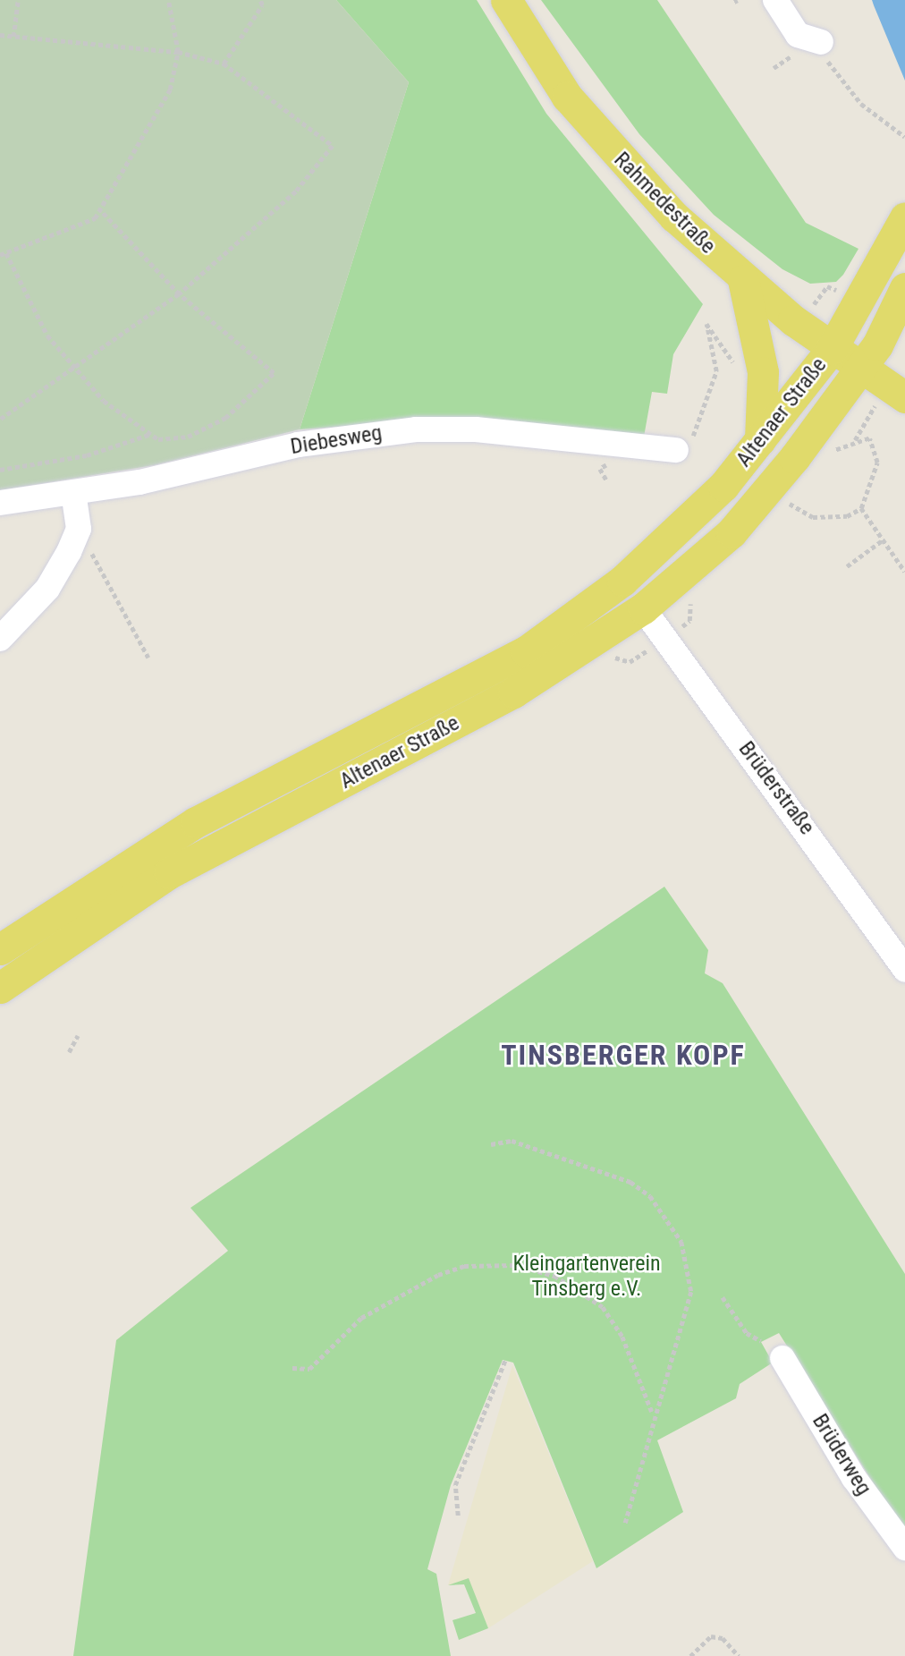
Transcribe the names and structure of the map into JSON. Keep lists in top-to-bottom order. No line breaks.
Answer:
{"streets":{"main road":["Rahmedestraße","Altenaer Straße"],"street":["Diebesweg","Brüderstraße","Brüderweg"]},"crossings":[["Rahmedestraße","Altenaer Straße"],["Altenaer Straße","Brüderstraße"]],"districts":["TINSBERGER KOPF"],"parks":["Kleingartenverein Tinsberg e.V."]}
